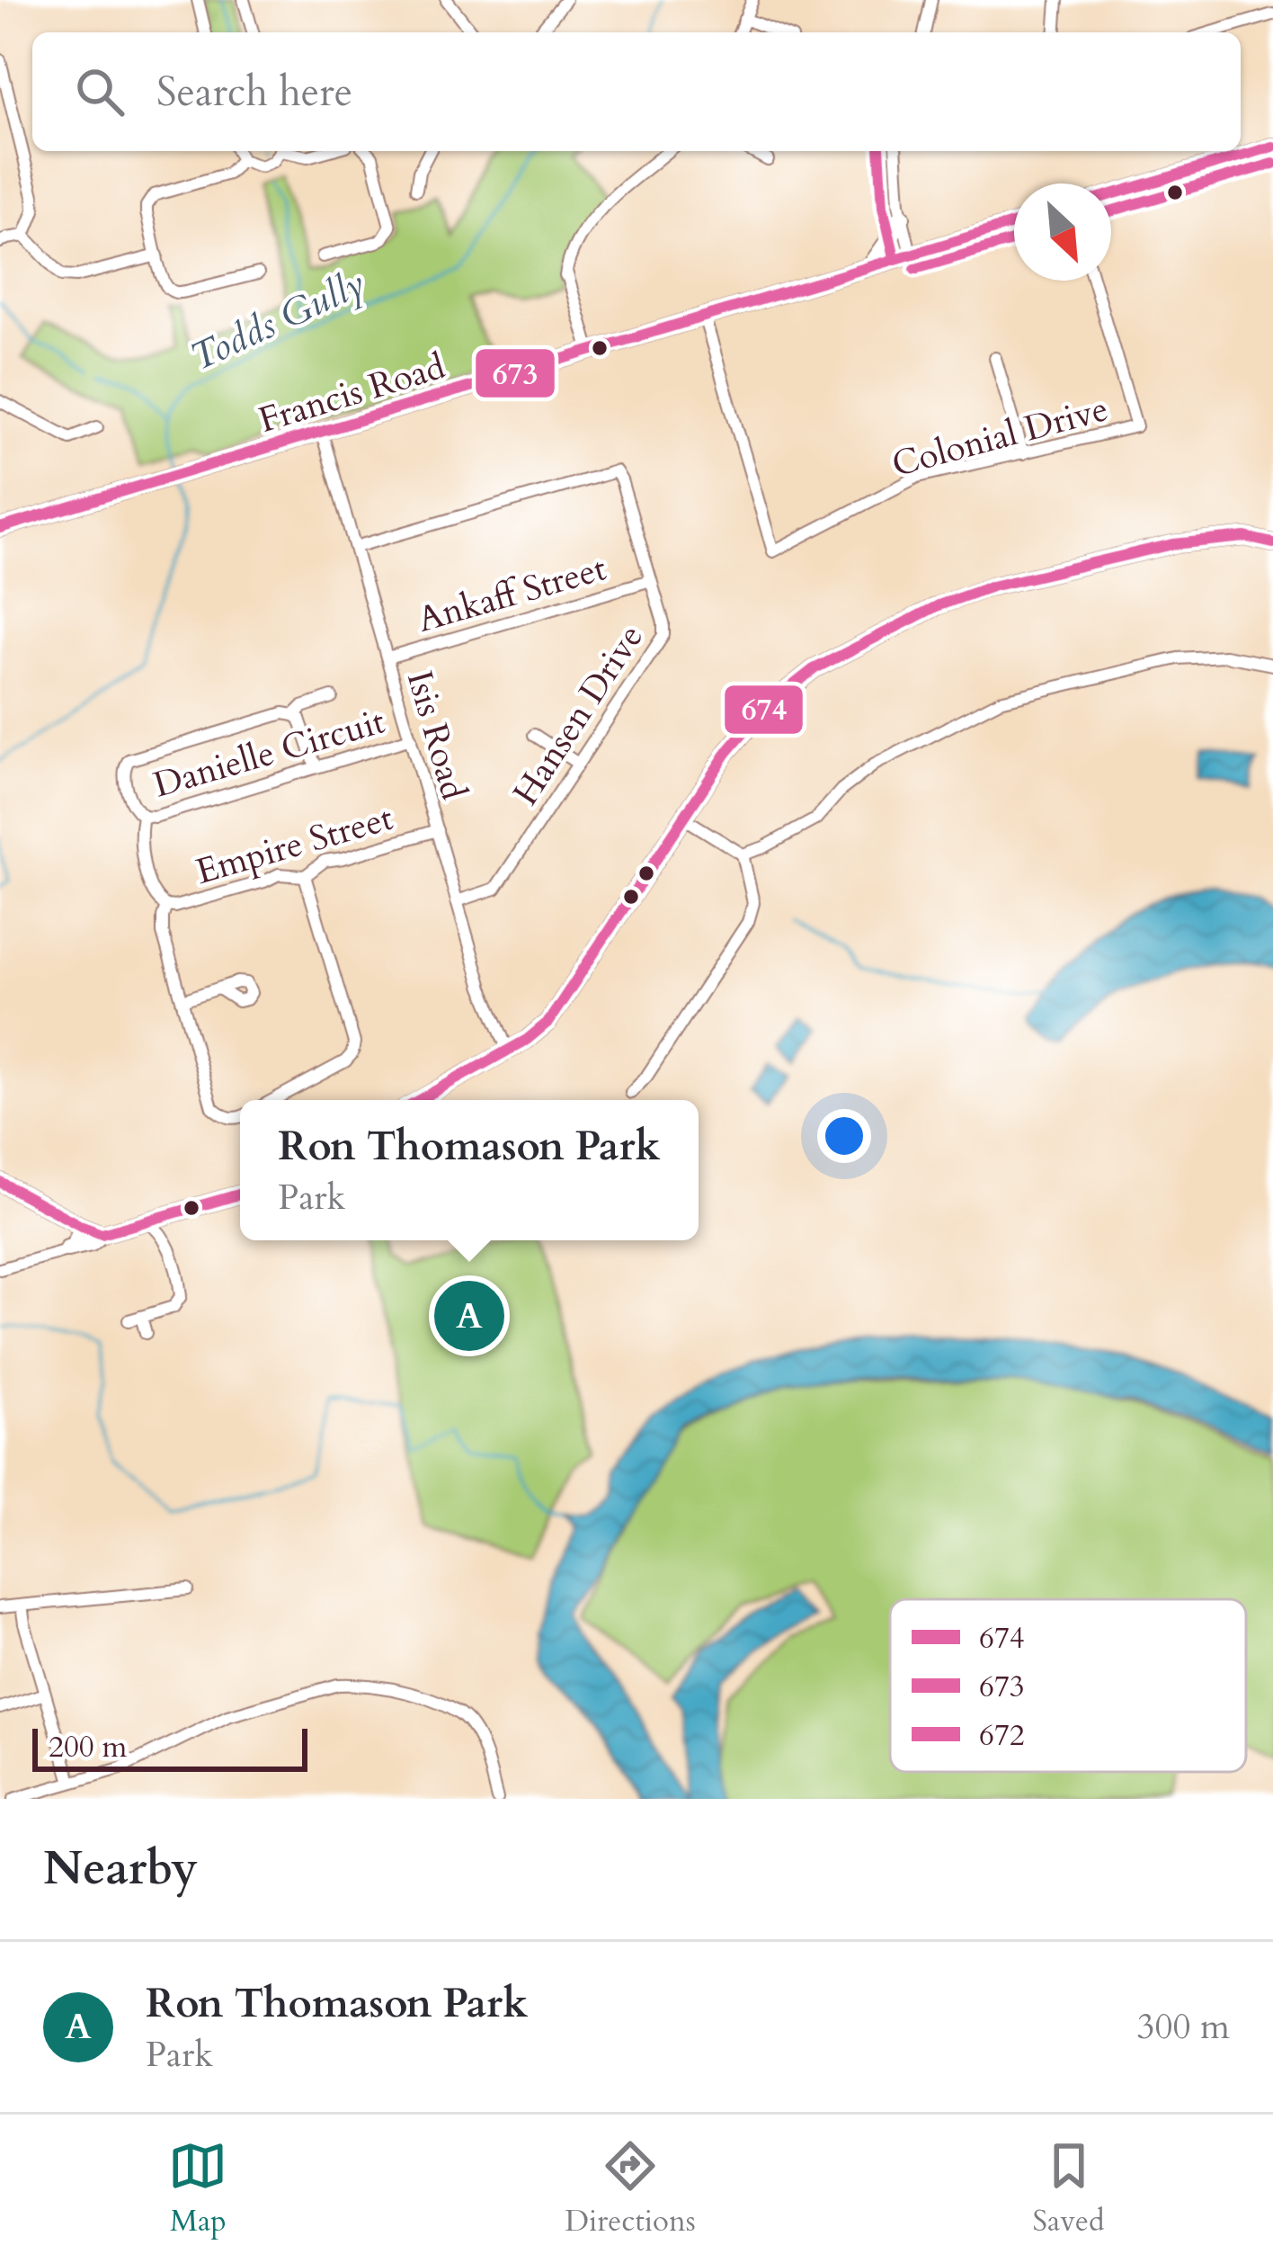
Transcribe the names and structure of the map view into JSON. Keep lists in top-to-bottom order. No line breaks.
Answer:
{"streets":{"street":["Francis Road","Colonial Drive","Ankaff Street","Hansen Drive","Isis Road","Danielle Circuit","Empire Street"]},"crossings":[["Francis Road","Colonial Drive"],["Francis Road","Isis Road"],["Ankaff Street","Hansen Drive"],["Ankaff Street","Isis Road"],["Hansen Drive","Isis Road"],["Isis Road","Danielle Circuit"],["Isis Road","Empire Street"]],"water":["Todds Gully"],"lines":["transit line 673","transit line 672","transit line 674"],"legend":["674","673","672"],"scale_bar":"200 m","north":"bottom right","page":{"search":"Search here","popup":["Ron Thomason Park","Park"],"pins":"A","scale":"200 m","heading":"Nearby","list":[{"mark":"A","name":"Ron Thomason Park","note":"Park","value":"300 m"}],"nav":["Map","Directions","Saved"]}}
